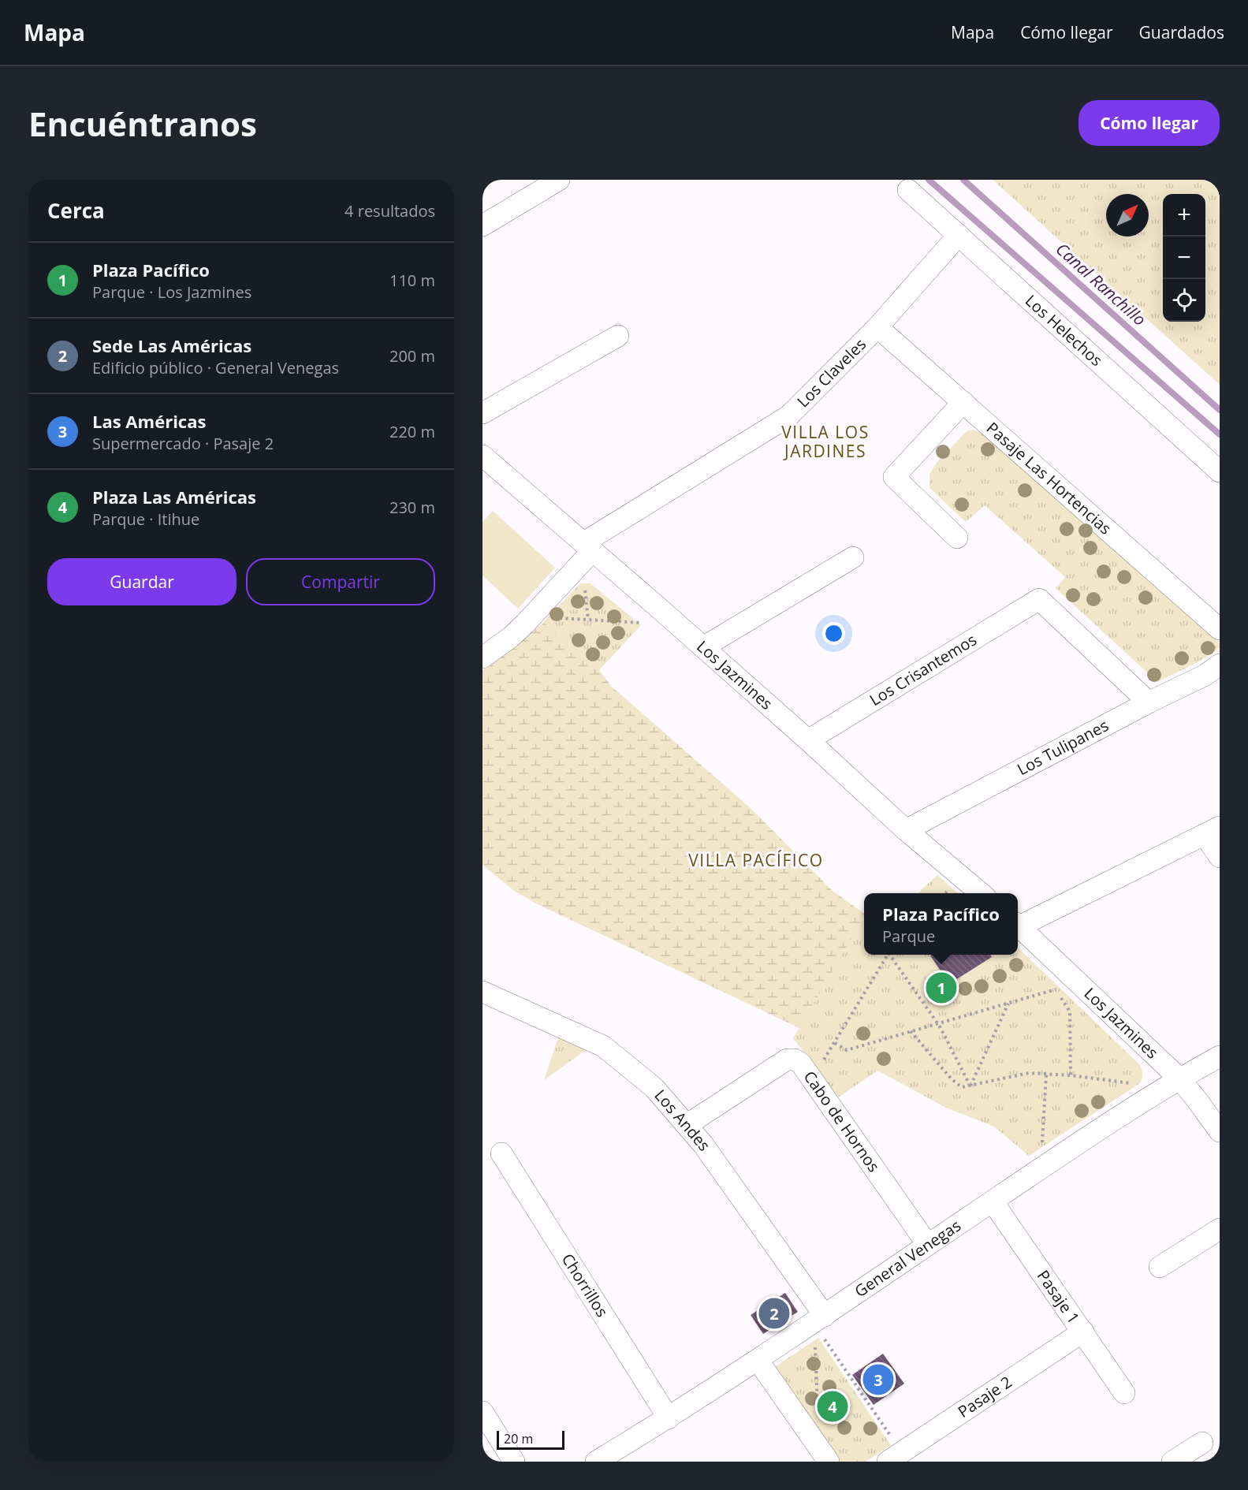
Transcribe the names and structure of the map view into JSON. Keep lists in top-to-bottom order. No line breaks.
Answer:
{"streets":{"street":["Los Helechos","Los Claveles","Pasaje Las Hortencias","Los Crisantemos","Los Jazmines","Los Tulipanes","Los Andes","Cabo de Hornos","General Venegas","Chorrillos","Pasaje 1","Pasaje 2"]},"crossings":[["Los Helechos","Los Claveles"],["Los Claveles","Pasaje Las Hortencias"],["Los Claveles","Los Jazmines"],["Los Crisantemos","Los Jazmines"],["Los Crisantemos","Los Tulipanes"],["Los Jazmines","Los Tulipanes"],["Los Jazmines","General Venegas"],["Los Andes","Cabo de Hornos"],["Los Andes","General Venegas"],["Cabo de Hornos","General Venegas"],["General Venegas","Chorrillos"],["General Venegas","Pasaje 1"],["Pasaje 1","Pasaje 2"]],"districts":["VILLA LOS JARDINES","VILLA PACÍFICO"],"water":["Canal Ranchillo"],"scale_bar":"20 m","north":"top right","page":{"header":"Mapa","nav":["Mapa","Cómo llegar","Guardados"],"buttons":["Cómo llegar",["Guardar","Compartir"]],"title":"Encuéntranos","heading":["Cerca","4 resultados"],"map_buttons":["+","−"],"list":[{"mark":"1","name":"Plaza Pacífico","note":"Parque · Los Jazmines","value":"110 m"},{"mark":"2","name":"Sede Las Américas","note":"Edificio público · General Venegas","value":"200 m"},{"mark":"3","name":"Las Américas","note":"Supermercado · Pasaje 2","value":"220 m"},{"mark":"4","name":"Plaza Las Américas","note":"Parque · Itihue","value":"230 m"}],"popup":["Plaza Pacífico","Parque"],"pins":["1","2","3","4"],"scale":"20 m"}}
